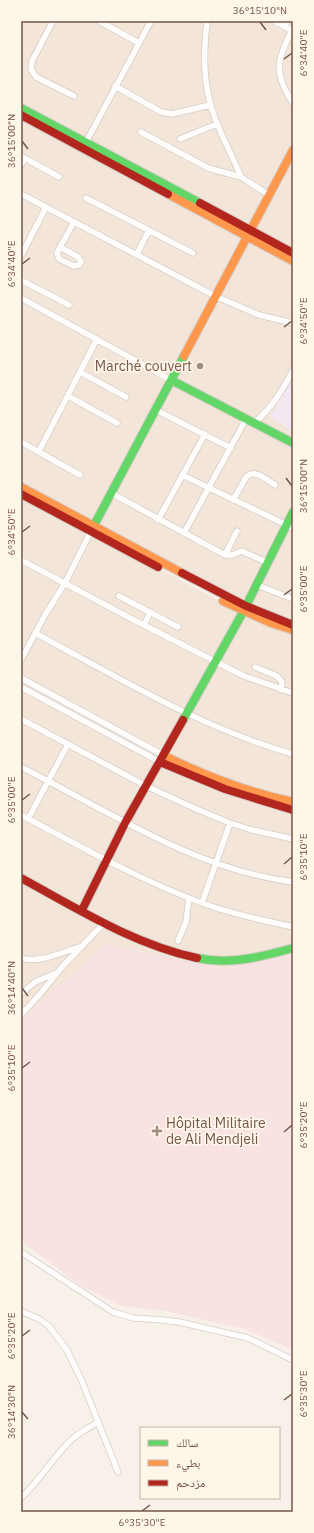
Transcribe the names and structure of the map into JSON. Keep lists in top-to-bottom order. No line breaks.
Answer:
{"places":{"other":["Marché couvert"],"health":["Hôpital Militaire de Ali Mendjeli"]},"legend":["سالك","بطيء","مزدحم"],"coordinates":["36°15'10\"N","6°34'40\"E","36°15'00\"N","6°34'50\"E","6°35'00\"E","6°35'10\"E","36°14'40\"N","6°35'20\"E","6°35'30\"E","36°14'30\"N"]}
